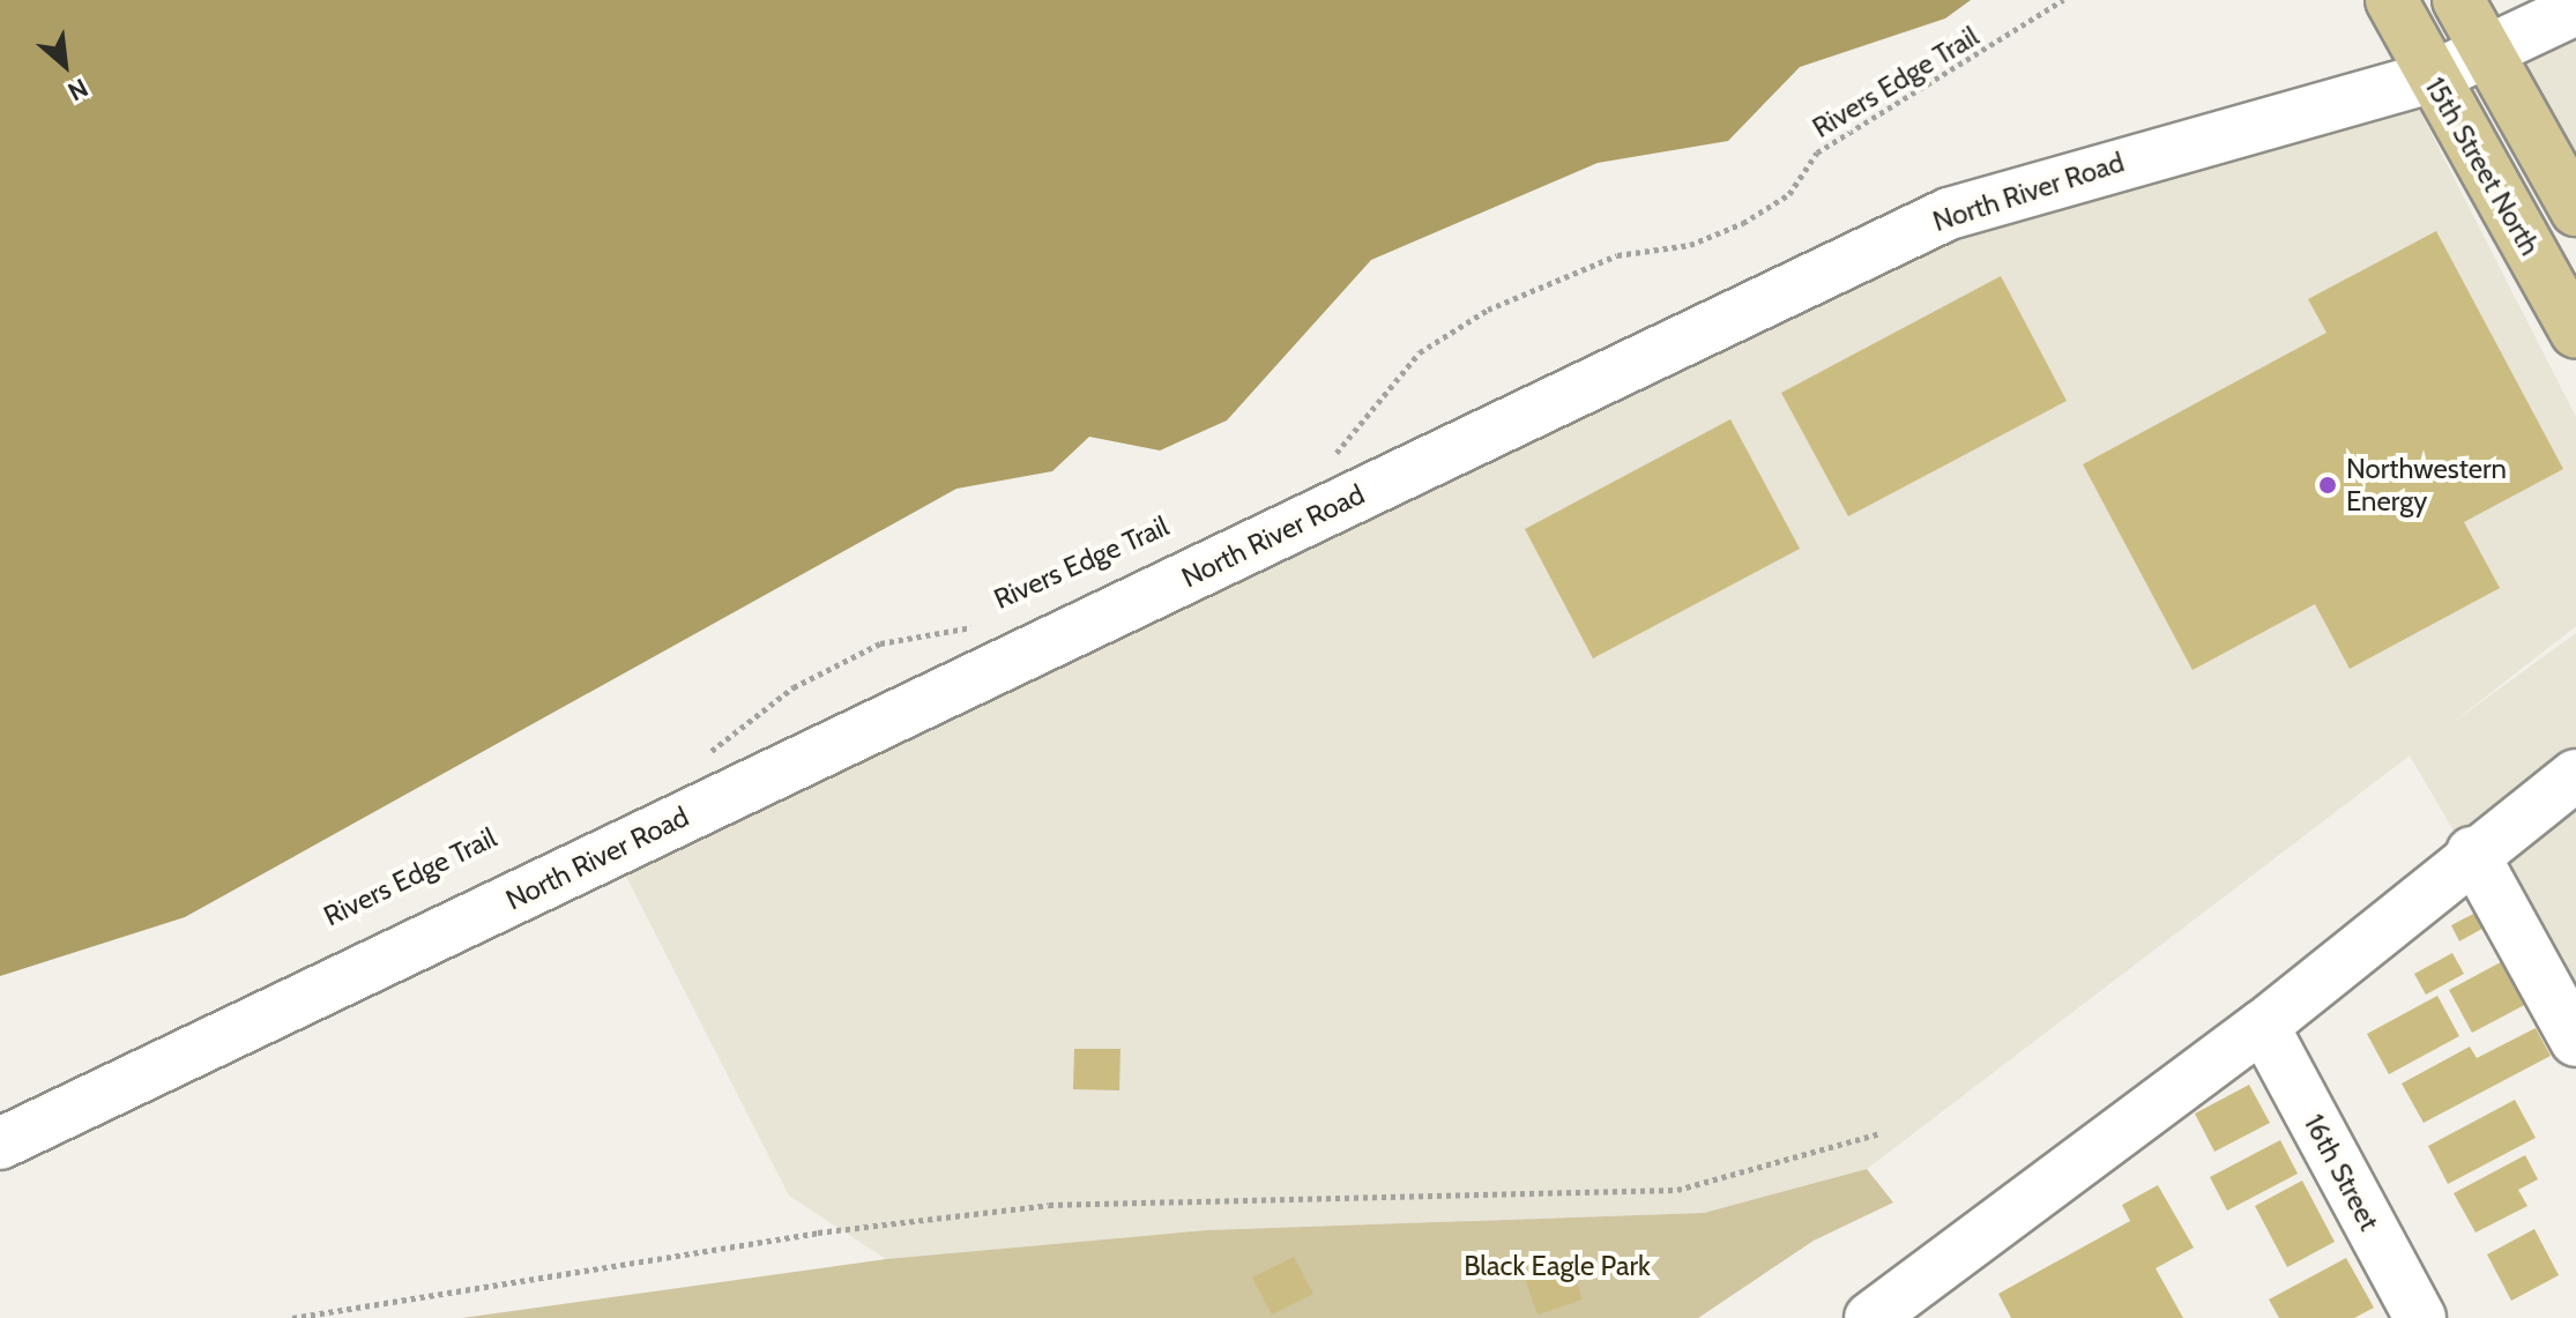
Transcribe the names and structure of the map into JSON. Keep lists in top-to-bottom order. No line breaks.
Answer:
{"streets":{"main road":["15th Street North"],"street":["North River Road","16th Street"],"path":["Rivers Edge Trail"]},"crossings":[["15th Street North","North River Road"]],"parks":["Black Eagle Park"],"places":["Northwestern Energy"],"north":"bottom right"}
